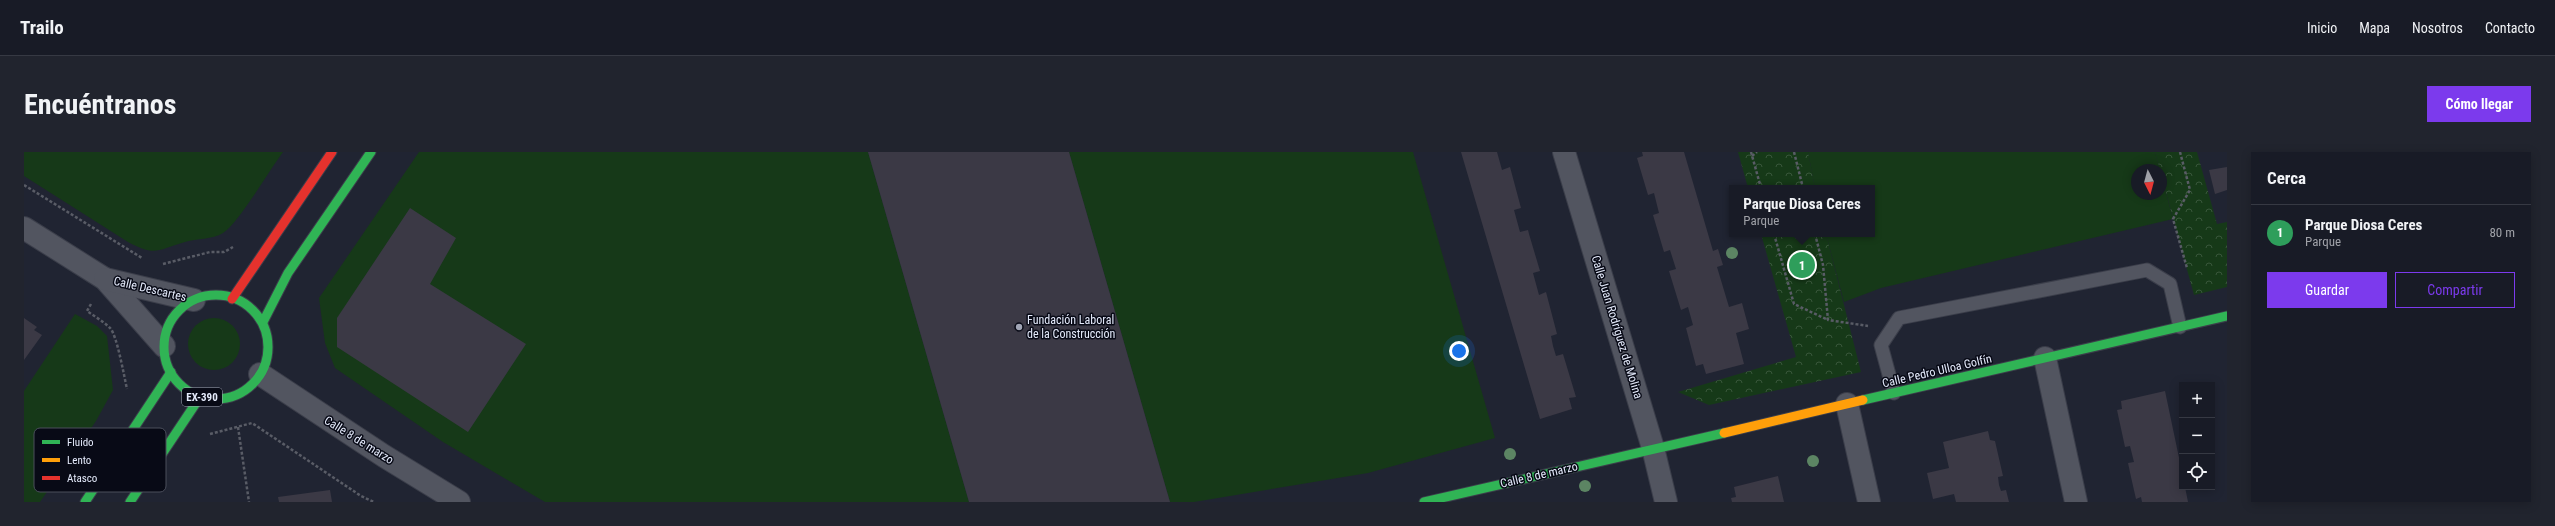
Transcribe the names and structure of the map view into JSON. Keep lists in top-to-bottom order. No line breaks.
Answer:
{"streets":{"main road":["Calle Pedro Ulloa Golfín","EX-390","Calle 8 de marzo"],"street":["Calle Descartes","Calle Juan Rodríguez de Molina"]},"crossings":[["Calle Descartes","EX-390"],["Calle Descartes","Calle 8 de marzo"],["Calle Juan Rodríguez de Molina","Calle Pedro Ulloa Golfín"],["Calle Juan Rodríguez de Molina","Calle 8 de marzo"],["Calle Pedro Ulloa Golfín","Calle 8 de marzo"],["EX-390","Calle 8 de marzo"]],"places":["Fundación Laboral de la Construcción"],"legend":["Fluido","Lento","Atasco"],"north":"bottom","page":{"header":"Trailo","nav":["Inicio","Mapa","Nosotros","Contacto"],"buttons":["Cómo llegar",["Guardar","Compartir"]],"title":"Encuéntranos","heading":"Cerca","popup":["Parque Diosa Ceres","Parque"],"list":[{"mark":"1","name":"Parque Diosa Ceres","note":"Parque","value":"80 m"}],"pins":"1","map_buttons":["+","−"]}}
